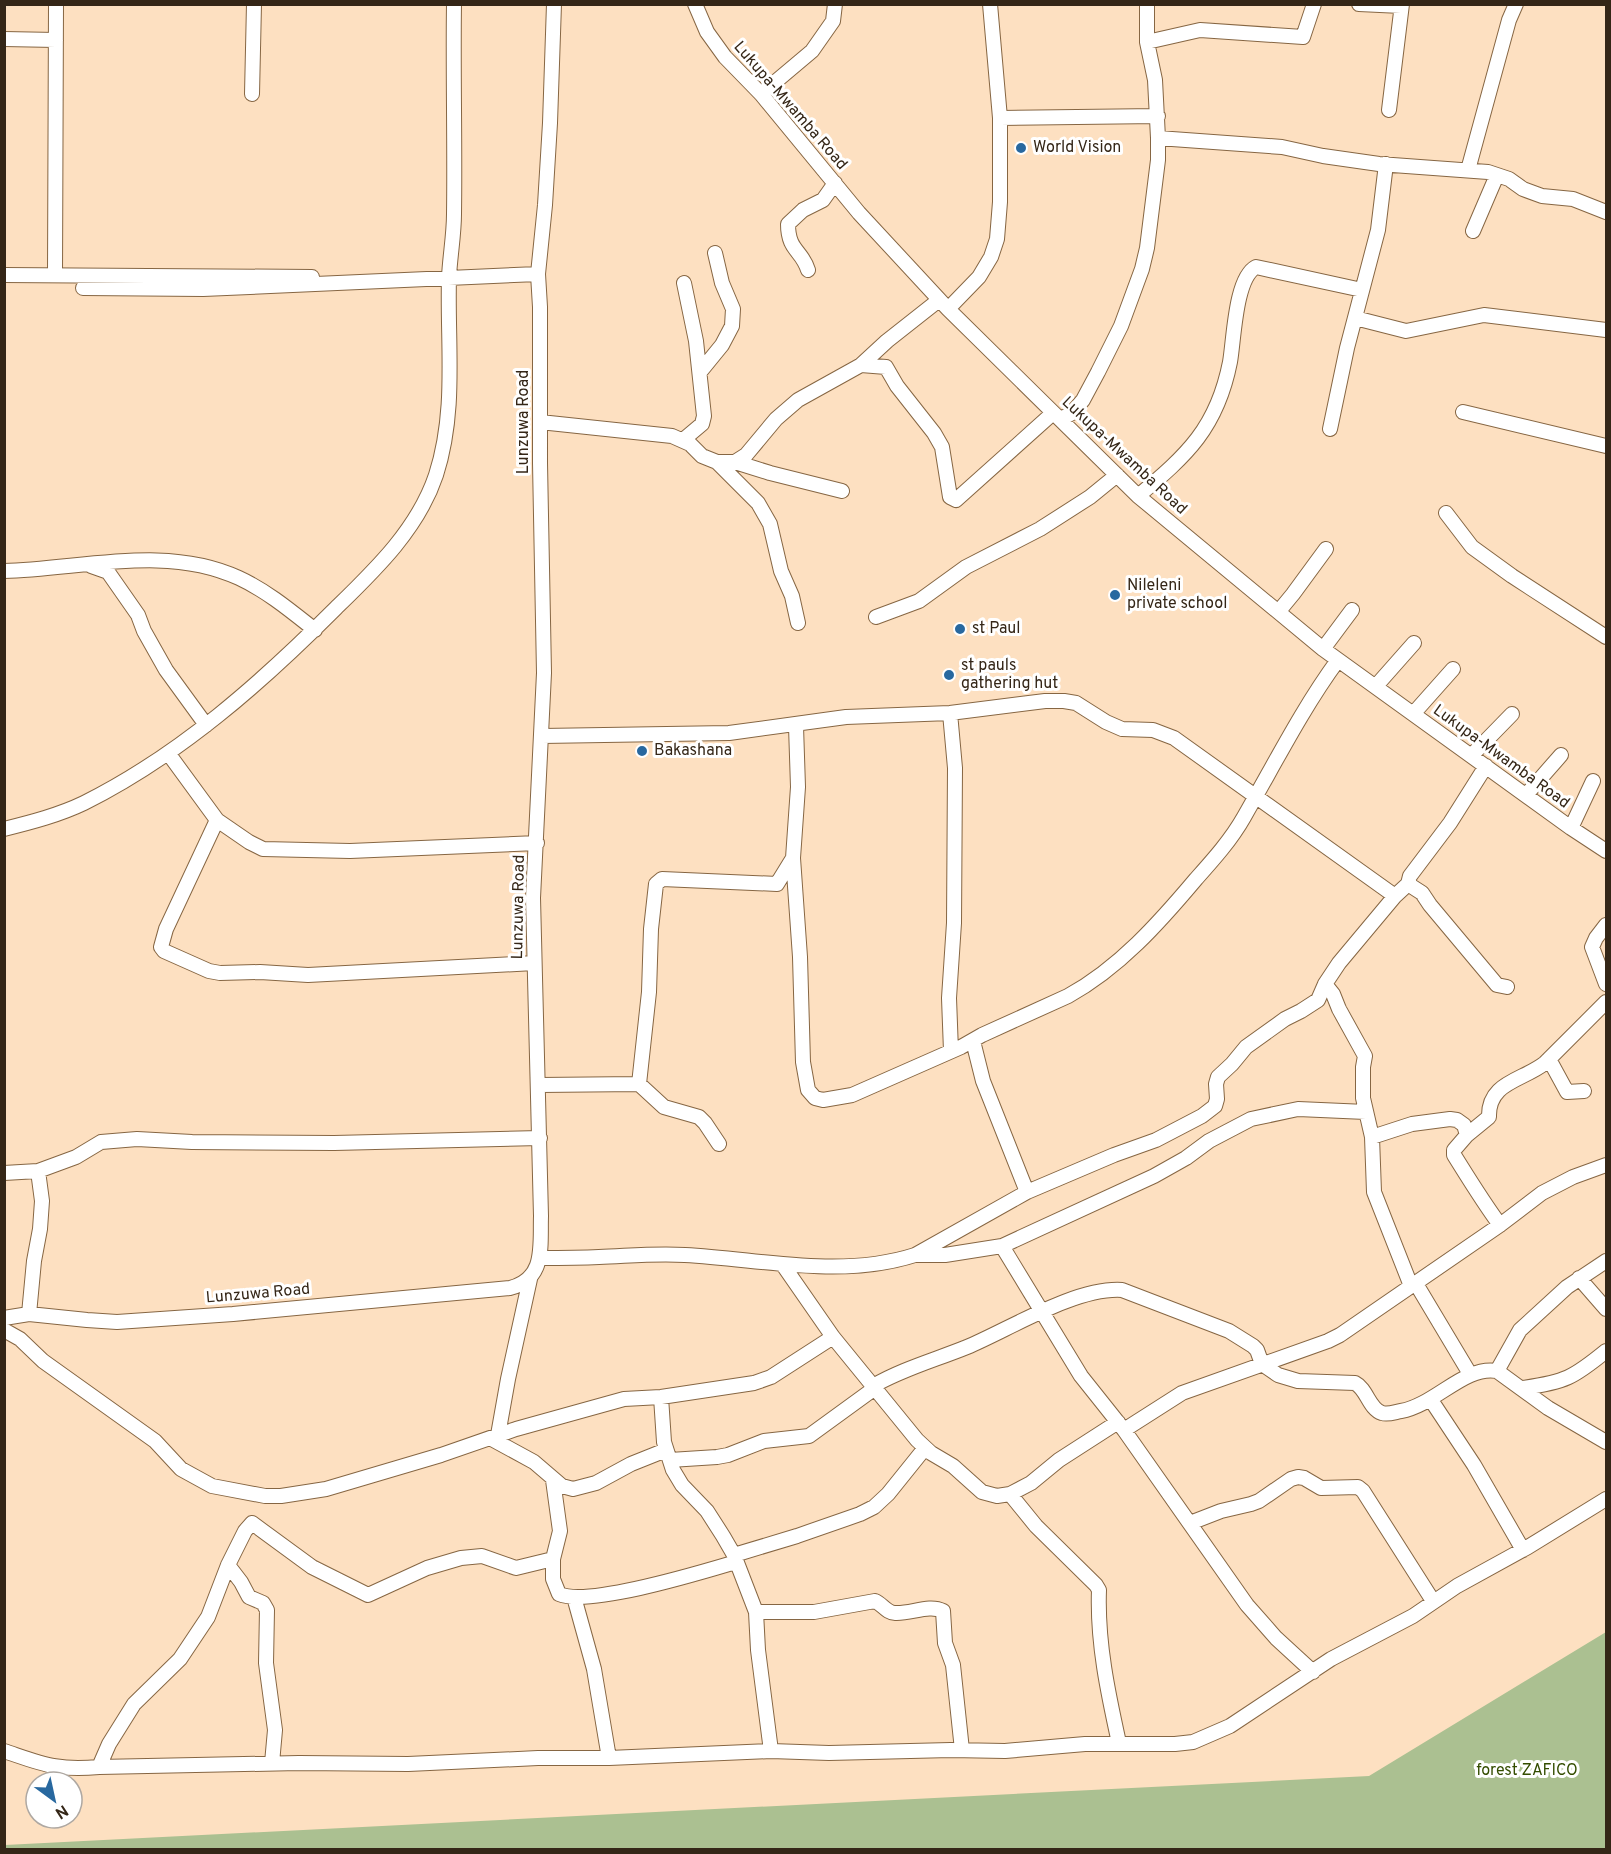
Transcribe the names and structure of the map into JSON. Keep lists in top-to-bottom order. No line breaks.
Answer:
{"streets":{"street":["Lukupa-Mwamba Road","Lunzuwa Road"]},"parks":["forest ZAFICO"],"places":["World Vision","Nileleni private school","st Paul","st pauls gathering hut","Bakashana"],"north":"bottom right"}
